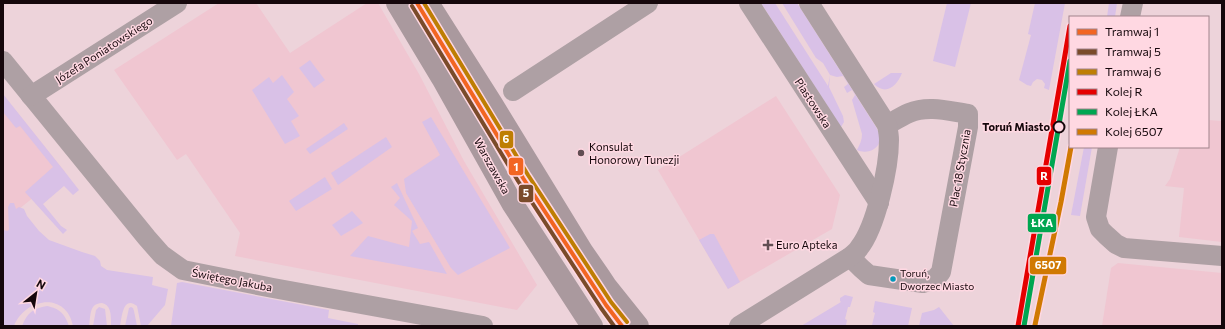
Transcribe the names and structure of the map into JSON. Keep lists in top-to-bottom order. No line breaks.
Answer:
{"streets":{"main road":["Warszawska"],"street":["Józefa Poniatowskiego","Piastowska","Plac 18 Stycznia","Świętego Jakuba"]},"crossings":[["Józefa Poniatowskiego","Świętego Jakuba"]],"places":{"other":["Toruń Miasto","Konsulat Honorowy Tunezji","Toruń, Dworzec Miasto"],"health":["Euro Apteka"]},"lines":["tram line 1","tram line 6","tram line 5","rail line R","rail line ŁKA","rail line 6507"],"legend":["Tramwaj 1","Tramwaj 5","Tramwaj 6","Kolej R","Kolej ŁKA","Kolej 6507"],"north":"top right"}
